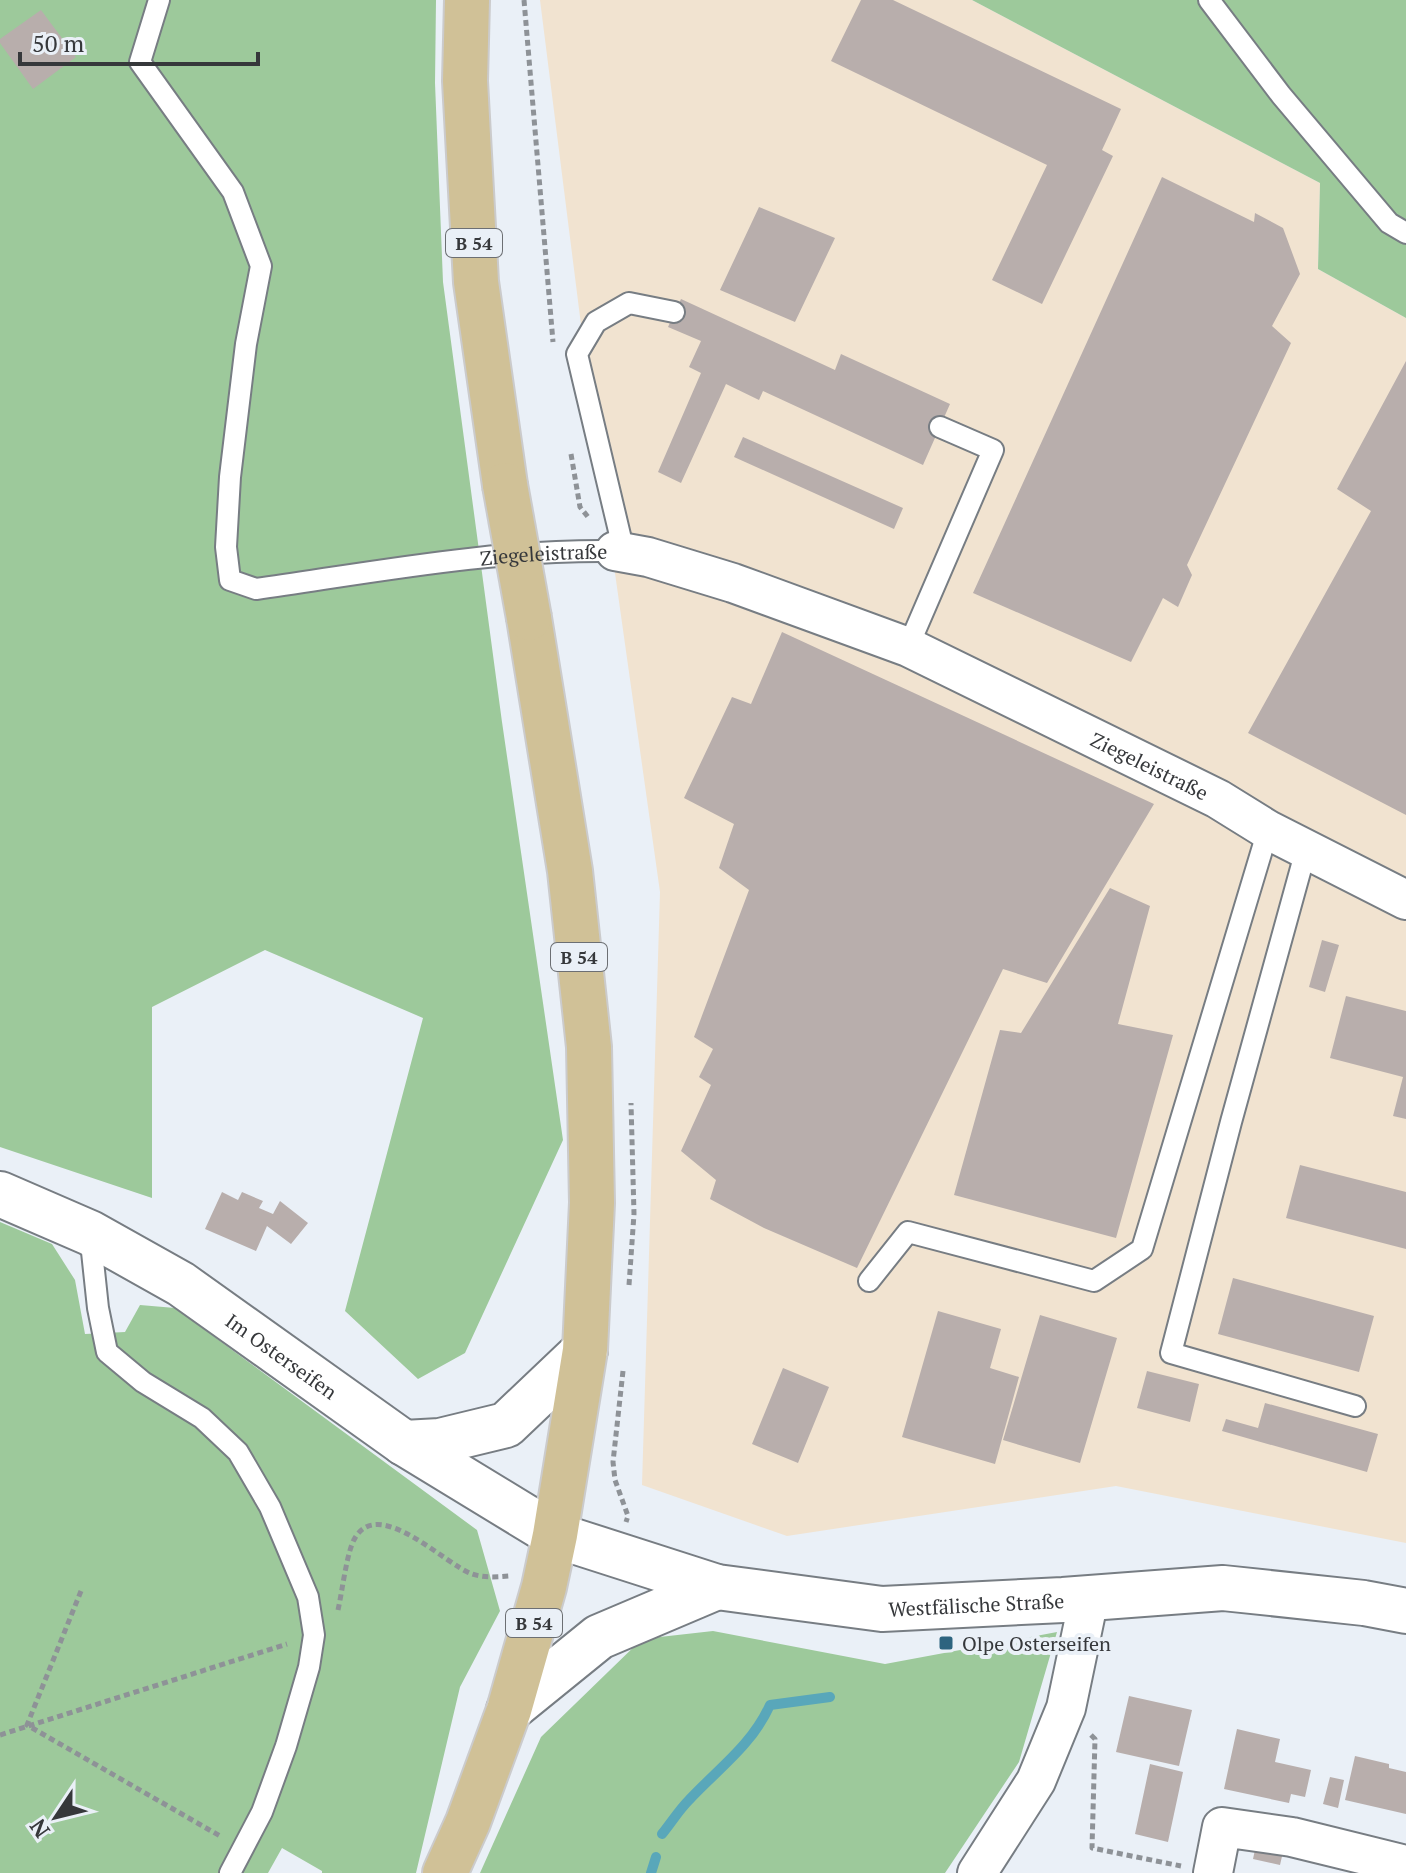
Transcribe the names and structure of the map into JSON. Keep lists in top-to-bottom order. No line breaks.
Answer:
{"streets":{"main road":["B 54"],"street":["Ziegeleistraße","Im Osterseifen","Westfälische Straße"]},"crossings":[["B 54","Im Osterseifen"],["B 54","Westfälische Straße"],["Im Osterseifen","Westfälische Straße"]],"places":{"transit":["Olpe Osterseifen"]},"scale_bar":"50 m","north":"bottom left"}
